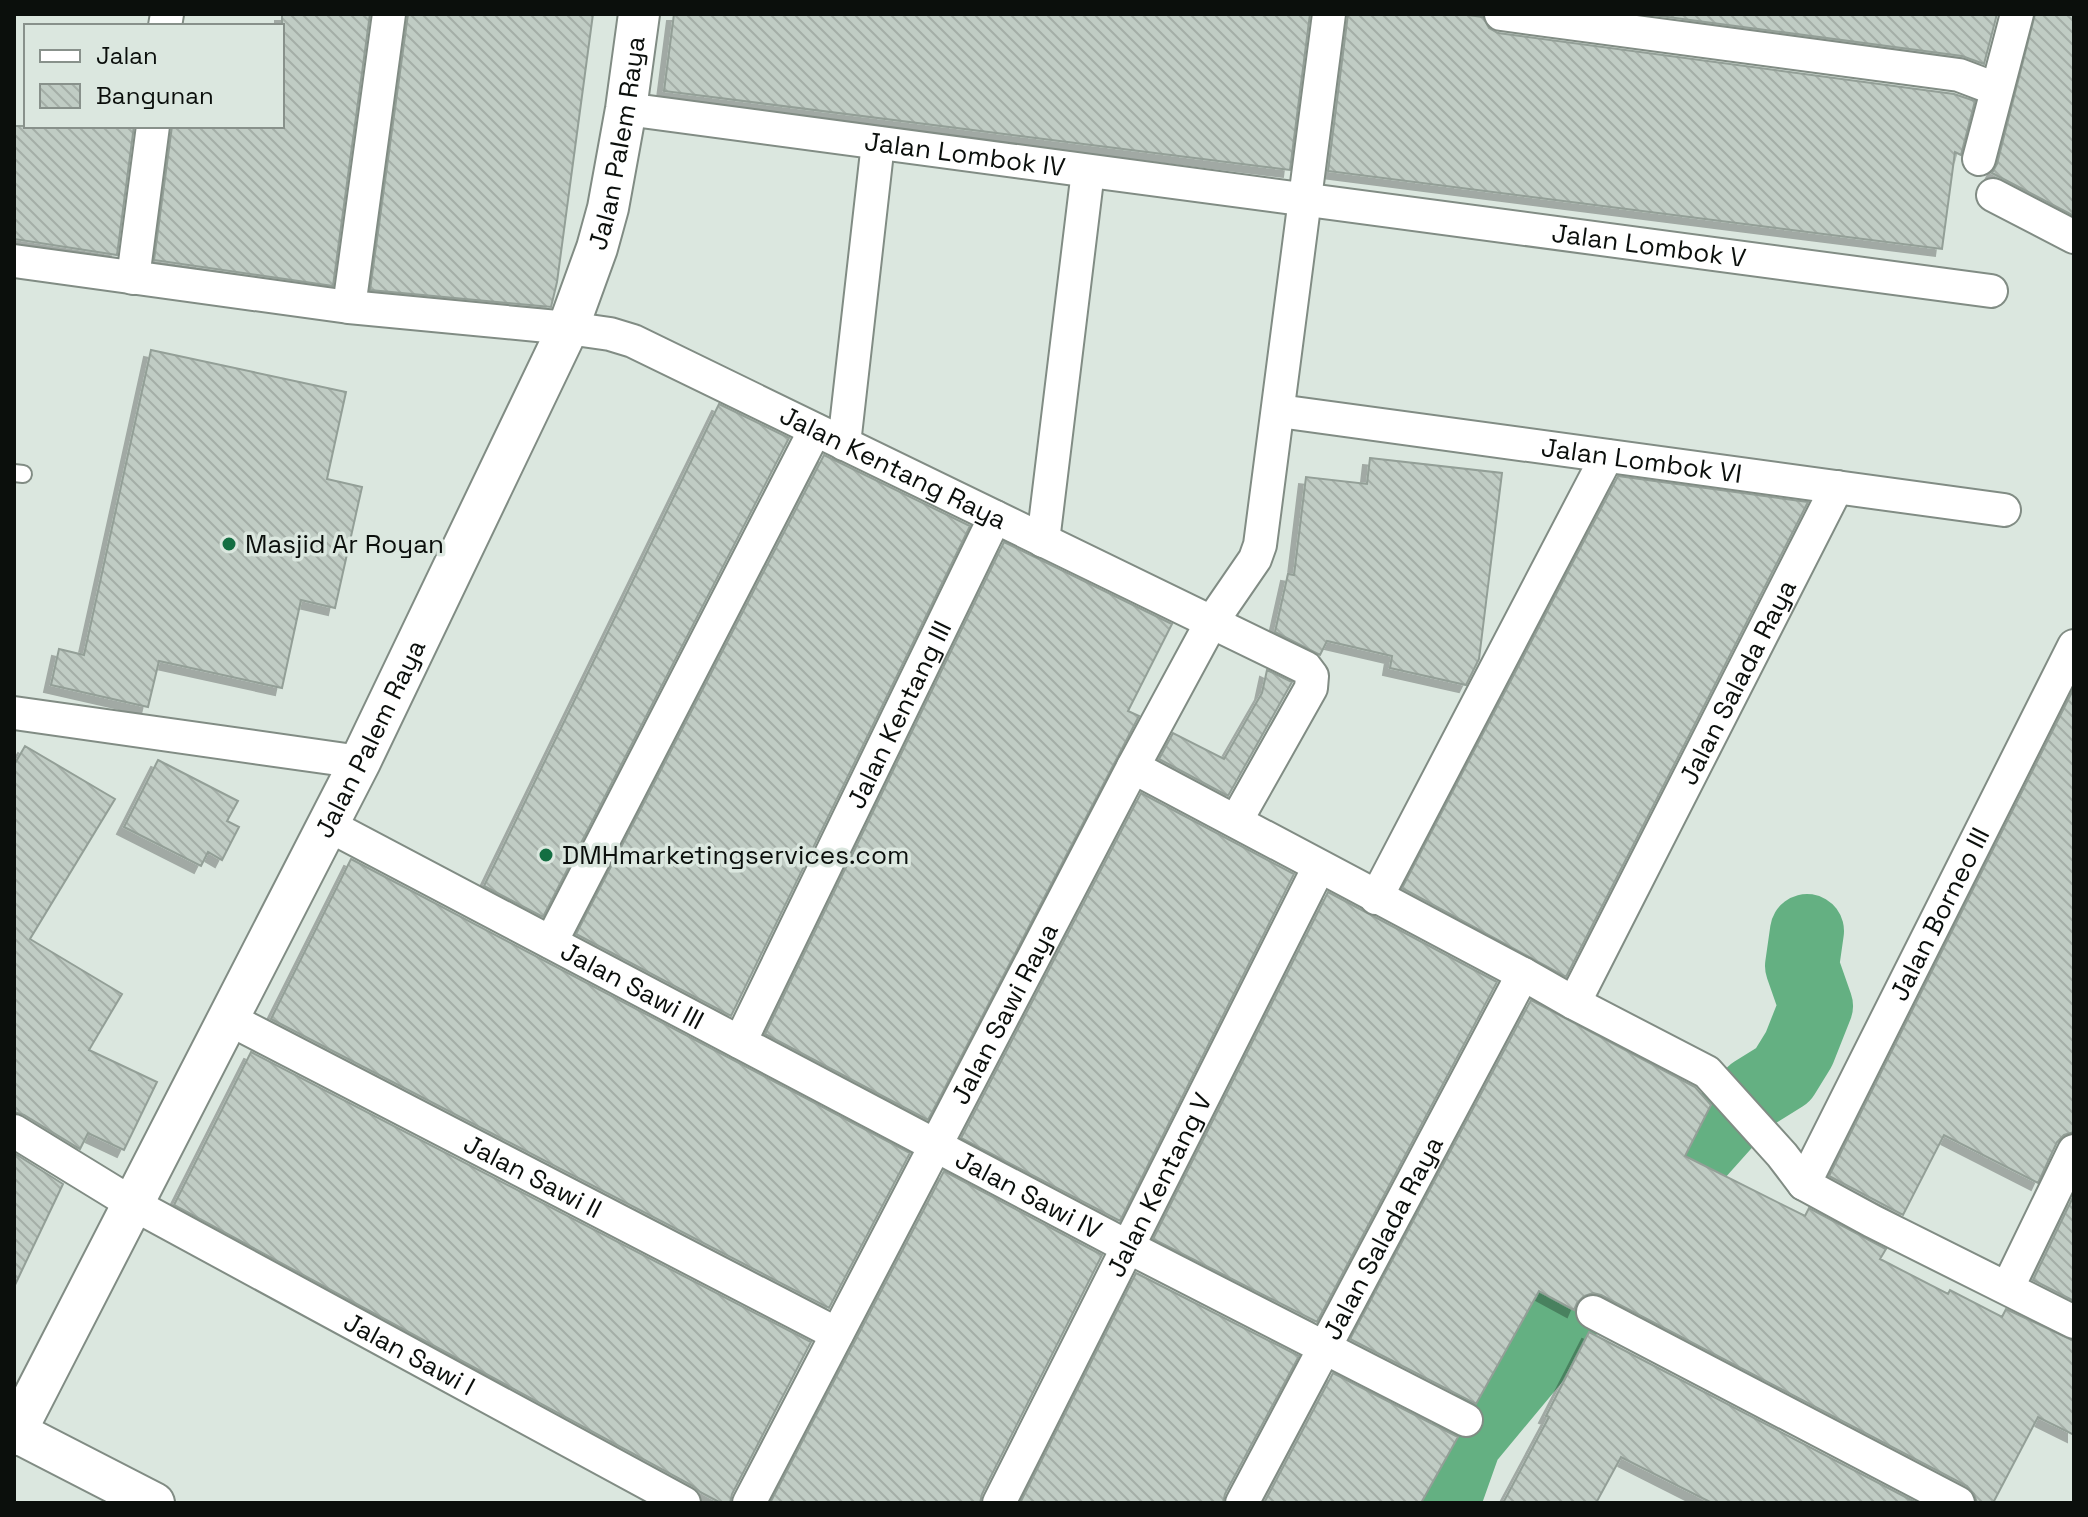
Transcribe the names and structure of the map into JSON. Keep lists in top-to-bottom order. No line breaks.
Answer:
{"streets":{"street":["Jalan Palem Raya","Jalan Lombok IV","Jalan Lombok V","Jalan Lombok VI","Jalan Kentang Raya","Jalan Salada Raya","Jalan Kentang III","Jalan Borneo III","Jalan Sawi III","Jalan Sawi Raya","Jalan Sawi II","Jalan Kentang V","Jalan Sawi IV","Jalan Sawi I"]},"crossings":[["Jalan Palem Raya","Jalan Lombok IV"],["Jalan Palem Raya","Jalan Kentang Raya"],["Jalan Palem Raya","Jalan Sawi III"],["Jalan Palem Raya","Jalan Sawi II"],["Jalan Palem Raya","Jalan Sawi I"],["Jalan Lombok IV","Jalan Lombok V"],["Jalan Lombok IV","Jalan Sawi Raya"],["Jalan Lombok V","Jalan Sawi Raya"],["Jalan Lombok VI","Jalan Salada Raya"],["Jalan Lombok VI","Jalan Sawi Raya"],["Jalan Kentang Raya","Jalan Kentang III"],["Jalan Kentang Raya","Jalan Sawi Raya"],["Jalan Salada Raya","Jalan Sawi IV"],["Jalan Kentang III","Jalan Sawi III"],["Jalan Sawi III","Jalan Sawi Raya"],["Jalan Sawi III","Jalan Sawi IV"],["Jalan Sawi Raya","Jalan Sawi II"],["Jalan Sawi Raya","Jalan Sawi IV"],["Jalan Kentang V","Jalan Sawi IV"]],"places":["Masjid Ar Royan","DMHmarketingservices.com"],"legend":["Jalan","Bangunan"]}
